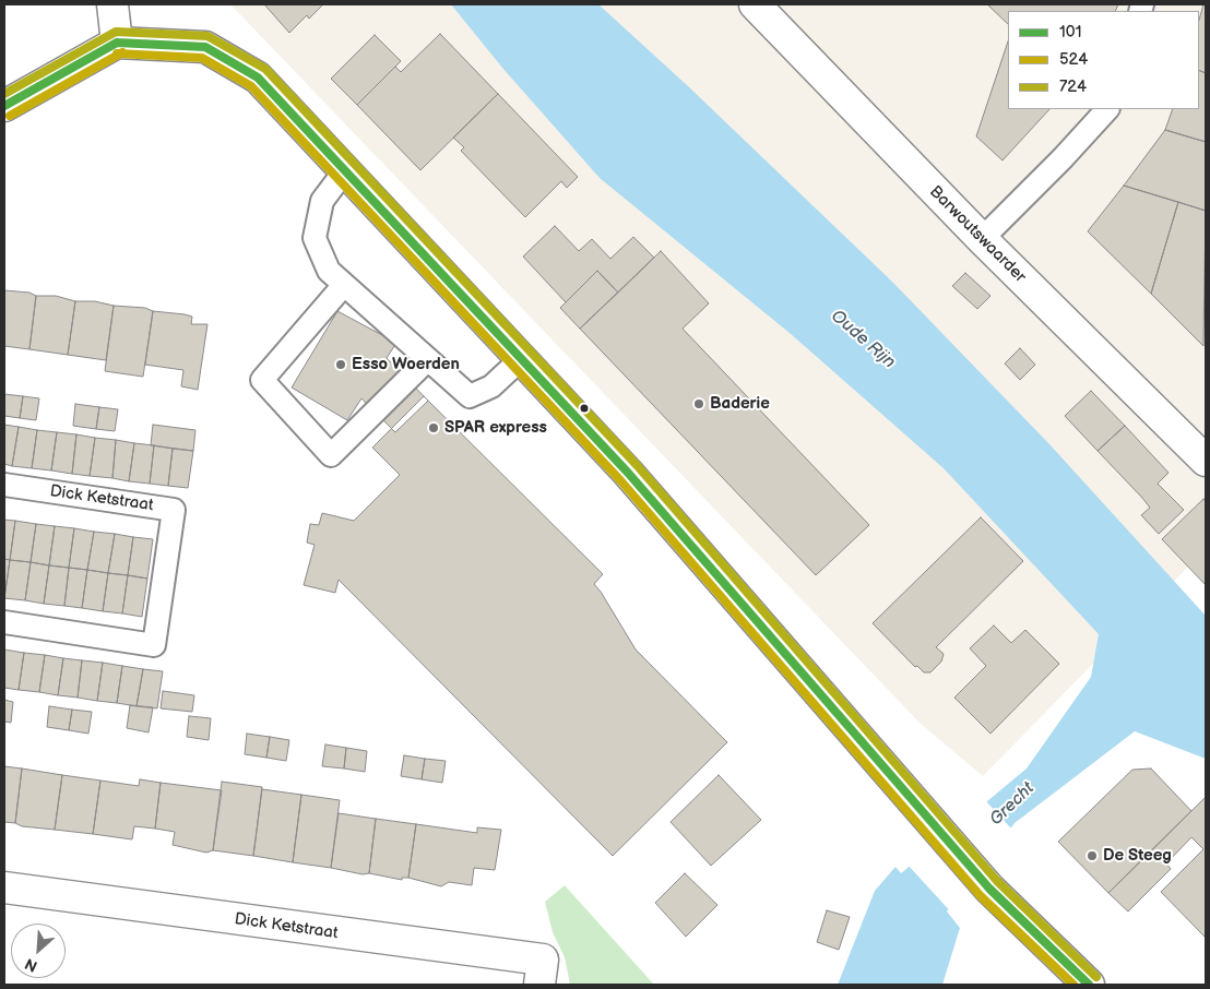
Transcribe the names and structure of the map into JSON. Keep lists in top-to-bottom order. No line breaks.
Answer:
{"streets":{"main road":["Barwoutswaarder","Dick Ketstraat"]},"water":["Oude Rijn","Grecht"],"places":["Esso Woerden","Baderie","SPAR express","De Steeg"],"lines":["transit line 724","transit line 101","transit line 524"],"legend":["101","524","724"],"north":"bottom left"}
